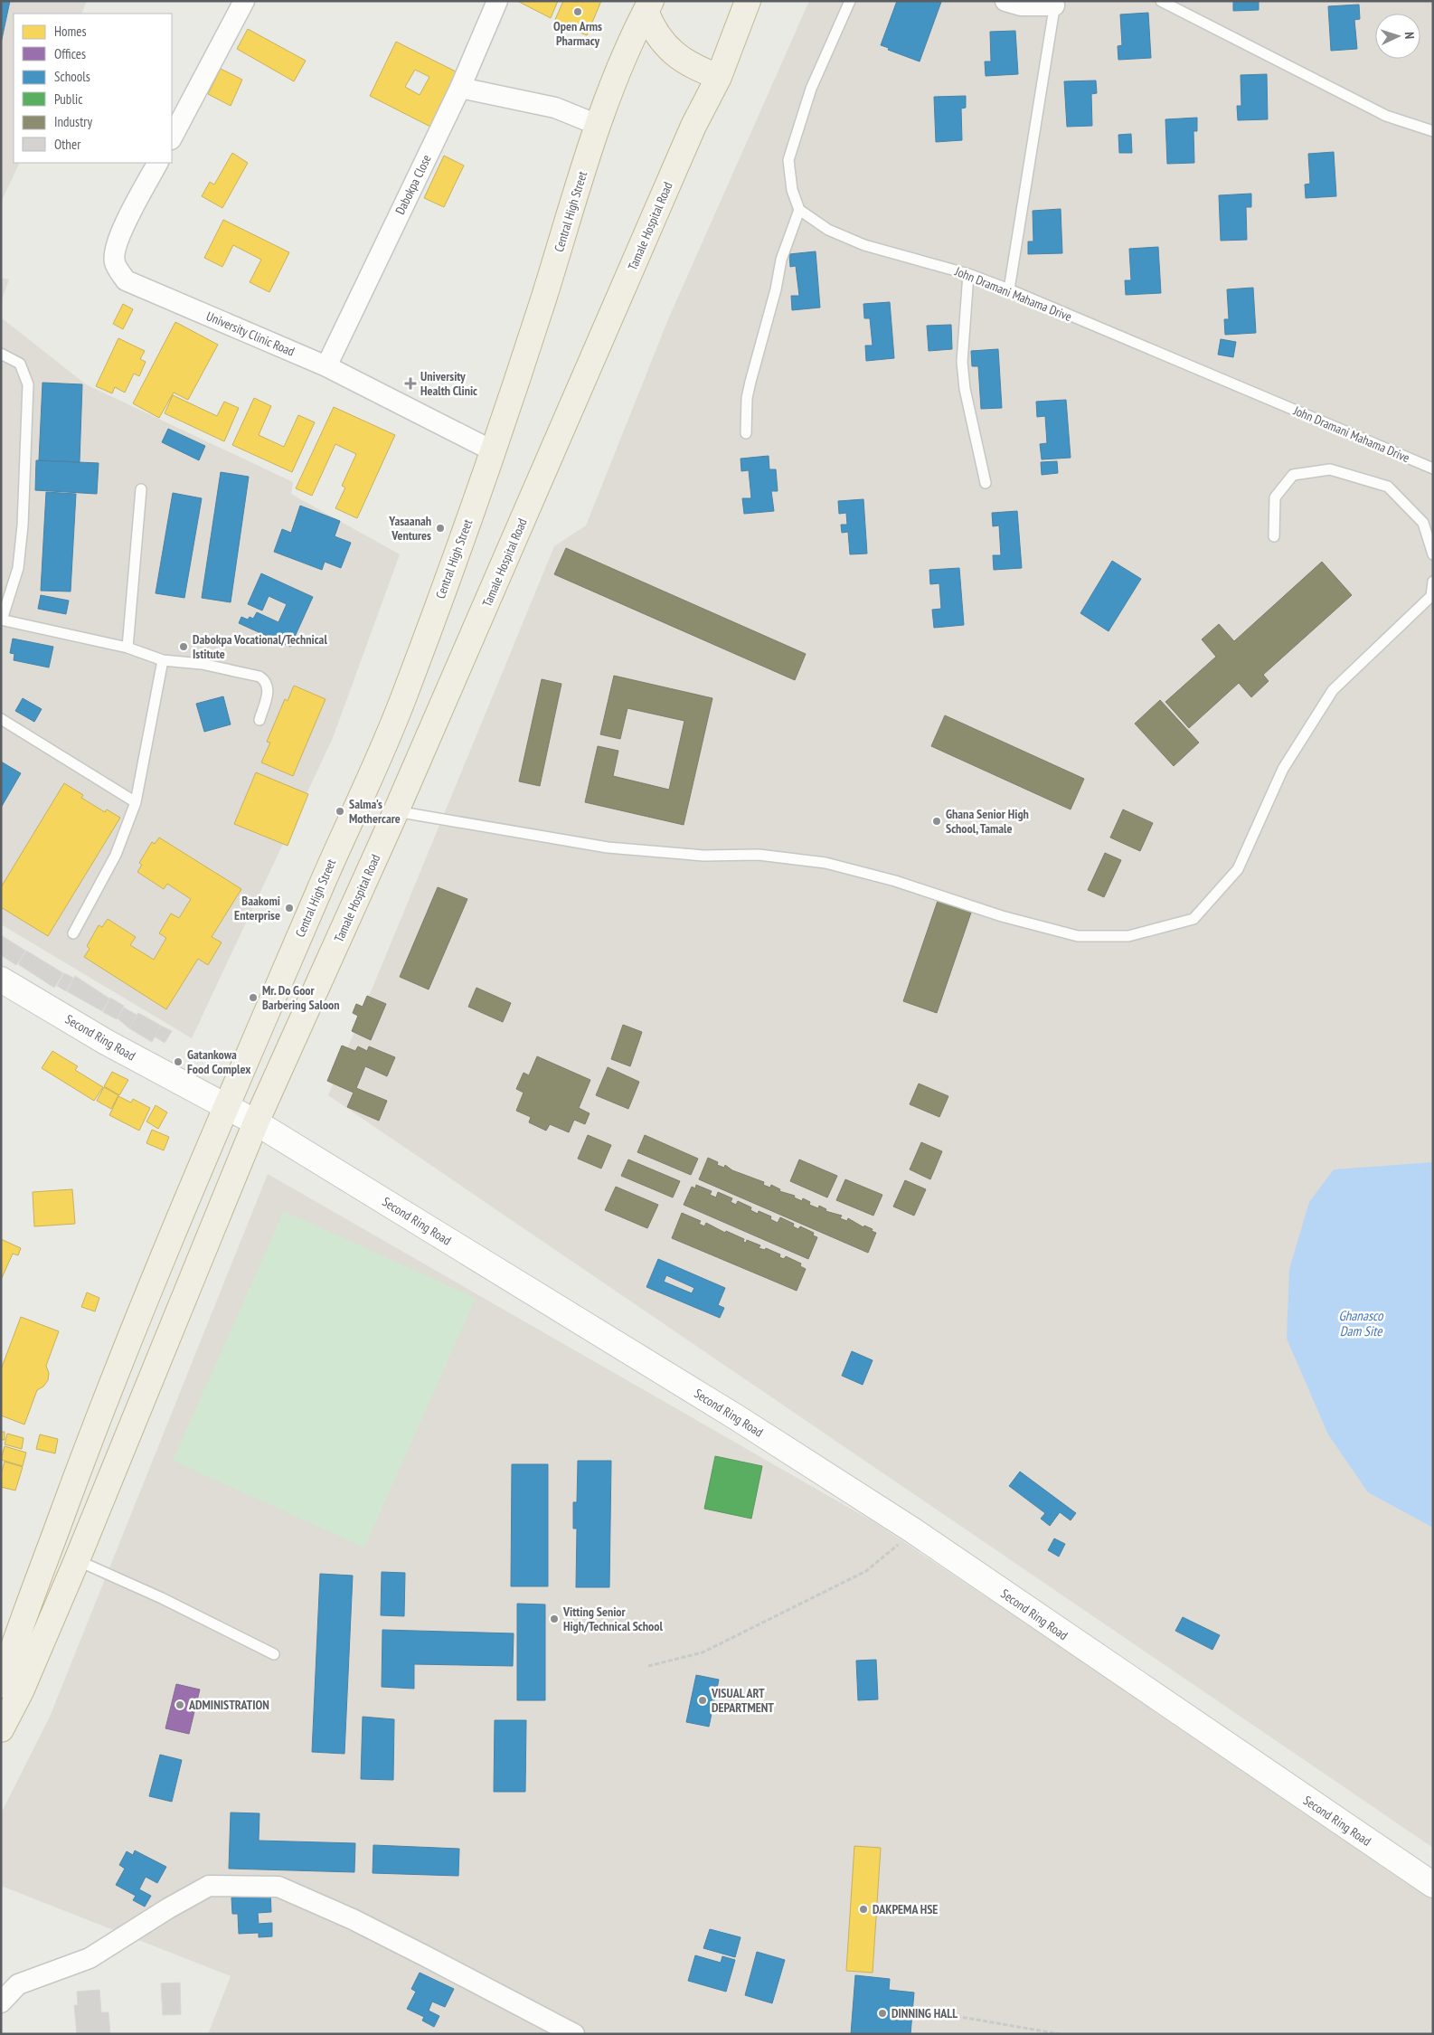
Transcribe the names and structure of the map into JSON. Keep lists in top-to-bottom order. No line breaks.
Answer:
{"streets":{"highway":["Central High Street","Tamale Hospital Road"],"street":["Dabokpa Close","University Clinic Road","Second Ring Road"],"lane":["John Dramani Mahama Drive"]},"crossings":[["Dabokpa Close","University Clinic Road"],["Central High Street","University Clinic Road"],["Central High Street","Second Ring Road"],["Tamale Hospital Road","Second Ring Road"]],"water":["Ghanasco Dam Site"],"places":{"other":["Open Arms Pharmacy","Yasaanah Ventures","Dabokpa Vocational/Technical Istitute","Salma's Mothercare","Ghana Senior High School, Tamale","Baakomi Enterprise","Mr. Do Goor Barbering Saloon","Gatankowa Food Complex","Vitting Senior High/Technical School","VISUAL ART DEPARTMENT","ADMINISTRATION","DAKPEMA HSE","DINNING HALL"],"health":["University Health Clinic"]},"legend":["Homes","Offices","Schools","Public","Industry","Other"],"north":"right"}
